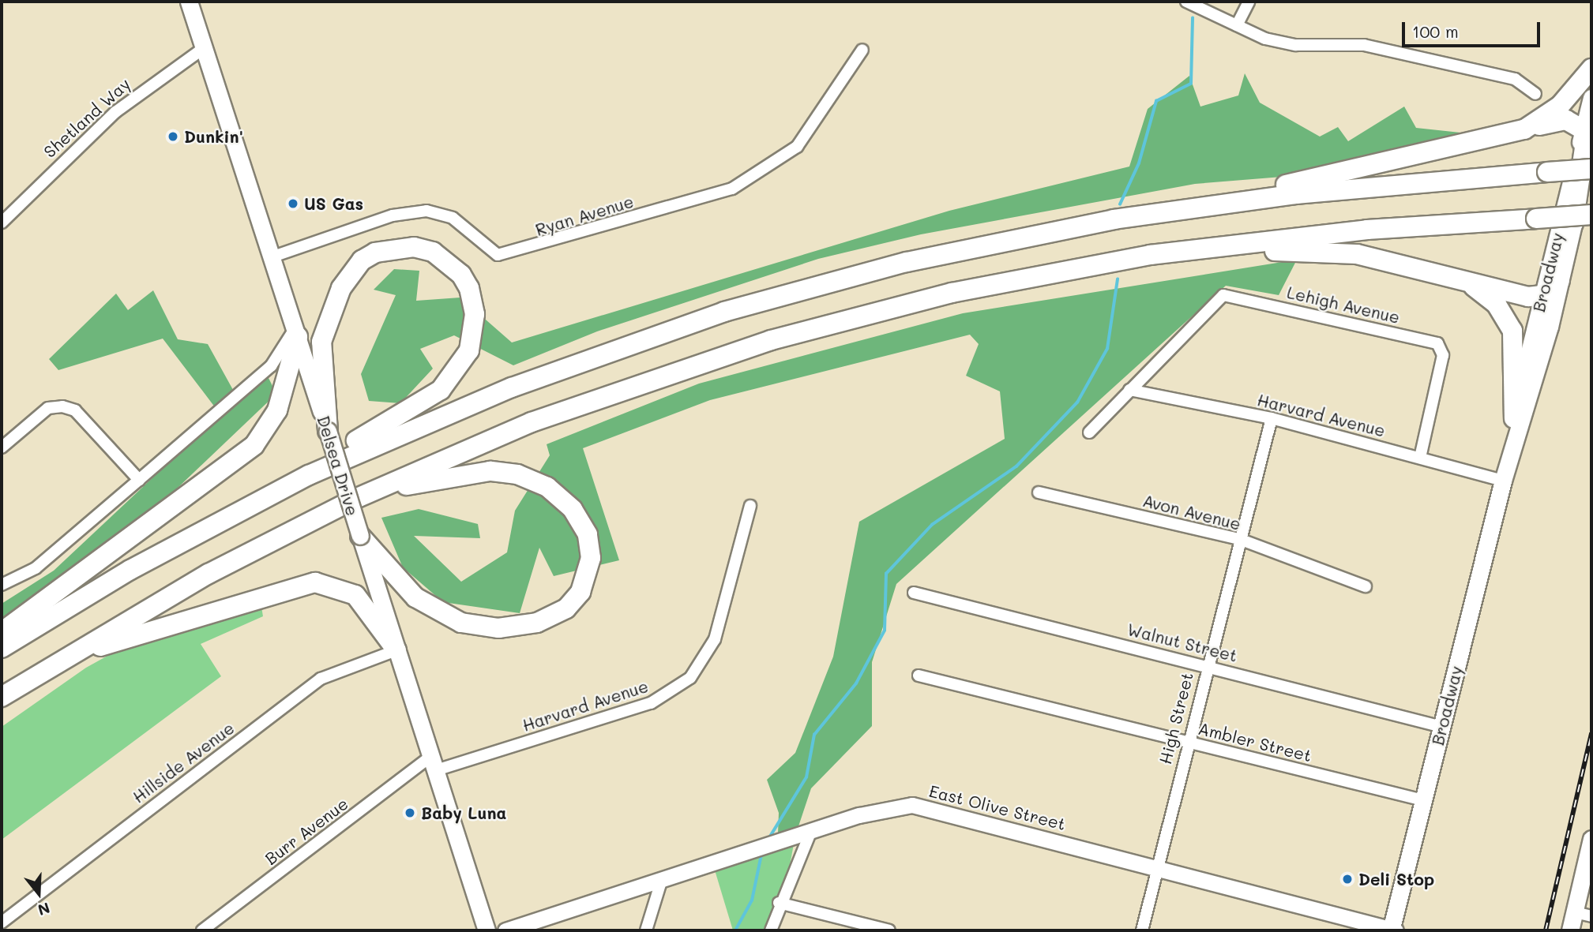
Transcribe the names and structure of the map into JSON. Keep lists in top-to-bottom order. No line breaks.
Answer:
{"streets":{"main road":["Broadway","Delsea Drive"],"street":["Shetland Way","Ryan Avenue","Lehigh Avenue","Harvard Avenue","Avon Avenue","Walnut Street","High Street","Ambler Street","Hillside Avenue","East Olive Street","Burr Avenue"]},"crossings":[["Shetland Way","Delsea Drive"],["Ryan Avenue","Delsea Drive"],["Broadway","Harvard Avenue"],["Broadway","Walnut Street"],["Broadway","Ambler Street"],["Broadway","East Olive Street"],["Lehigh Avenue","Harvard Avenue"],["Harvard Avenue","Delsea Drive"],["Harvard Avenue","High Street"],["Harvard Avenue","Burr Avenue"],["Delsea Drive","Hillside Avenue"],["Delsea Drive","Burr Avenue"],["Avon Avenue","High Street"],["Walnut Street","High Street"],["High Street","Ambler Street"],["High Street","East Olive Street"]],"places":["Dunkin'","US Gas","Baby Luna","Deli Stop"],"scale_bar":"100 m","north":"bottom"}
